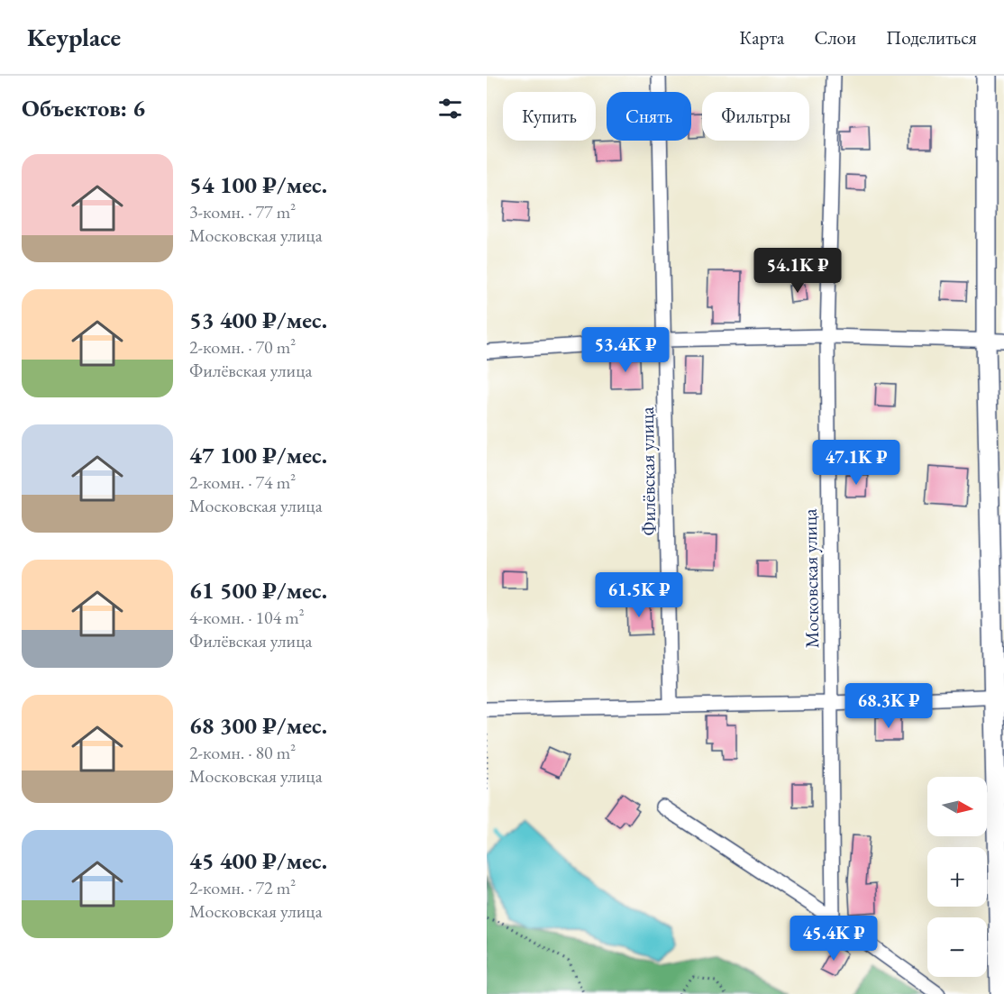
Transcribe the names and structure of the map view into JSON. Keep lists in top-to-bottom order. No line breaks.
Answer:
{"streets":{"street":["Филёвская улица","Московская улица"]},"north":"right","page":{"header":"Keyplace","nav":["Карта","Слои","Поделиться"],"heading":"Объектов: 6","chip":["Купить","Снять","Фильтры"],"list":[{"name":"54 100 ₽/мес.","note":"3-комн. · 77 m² · Московская улица"},{"name":"53 400 ₽/мес.","note":"2-комн. · 70 m² · Филёвская улица"},{"name":"47 100 ₽/мес.","note":"2-комн. · 74 m² · Московская улица"},{"name":"61 500 ₽/мес.","note":"4-комн. · 104 m² · Филёвская улица"},{"name":"68 300 ₽/мес.","note":"2-комн. · 80 m² · Московская улица"},{"name":"45 400 ₽/мес.","note":"2-комн. · 72 m² · Московская улица"}],"price":["54.1K ₽","53.4K ₽","47.1K ₽","61.5K ₽","68.3K ₽","45.4K ₽"],"map_buttons":["+","−"]}}
